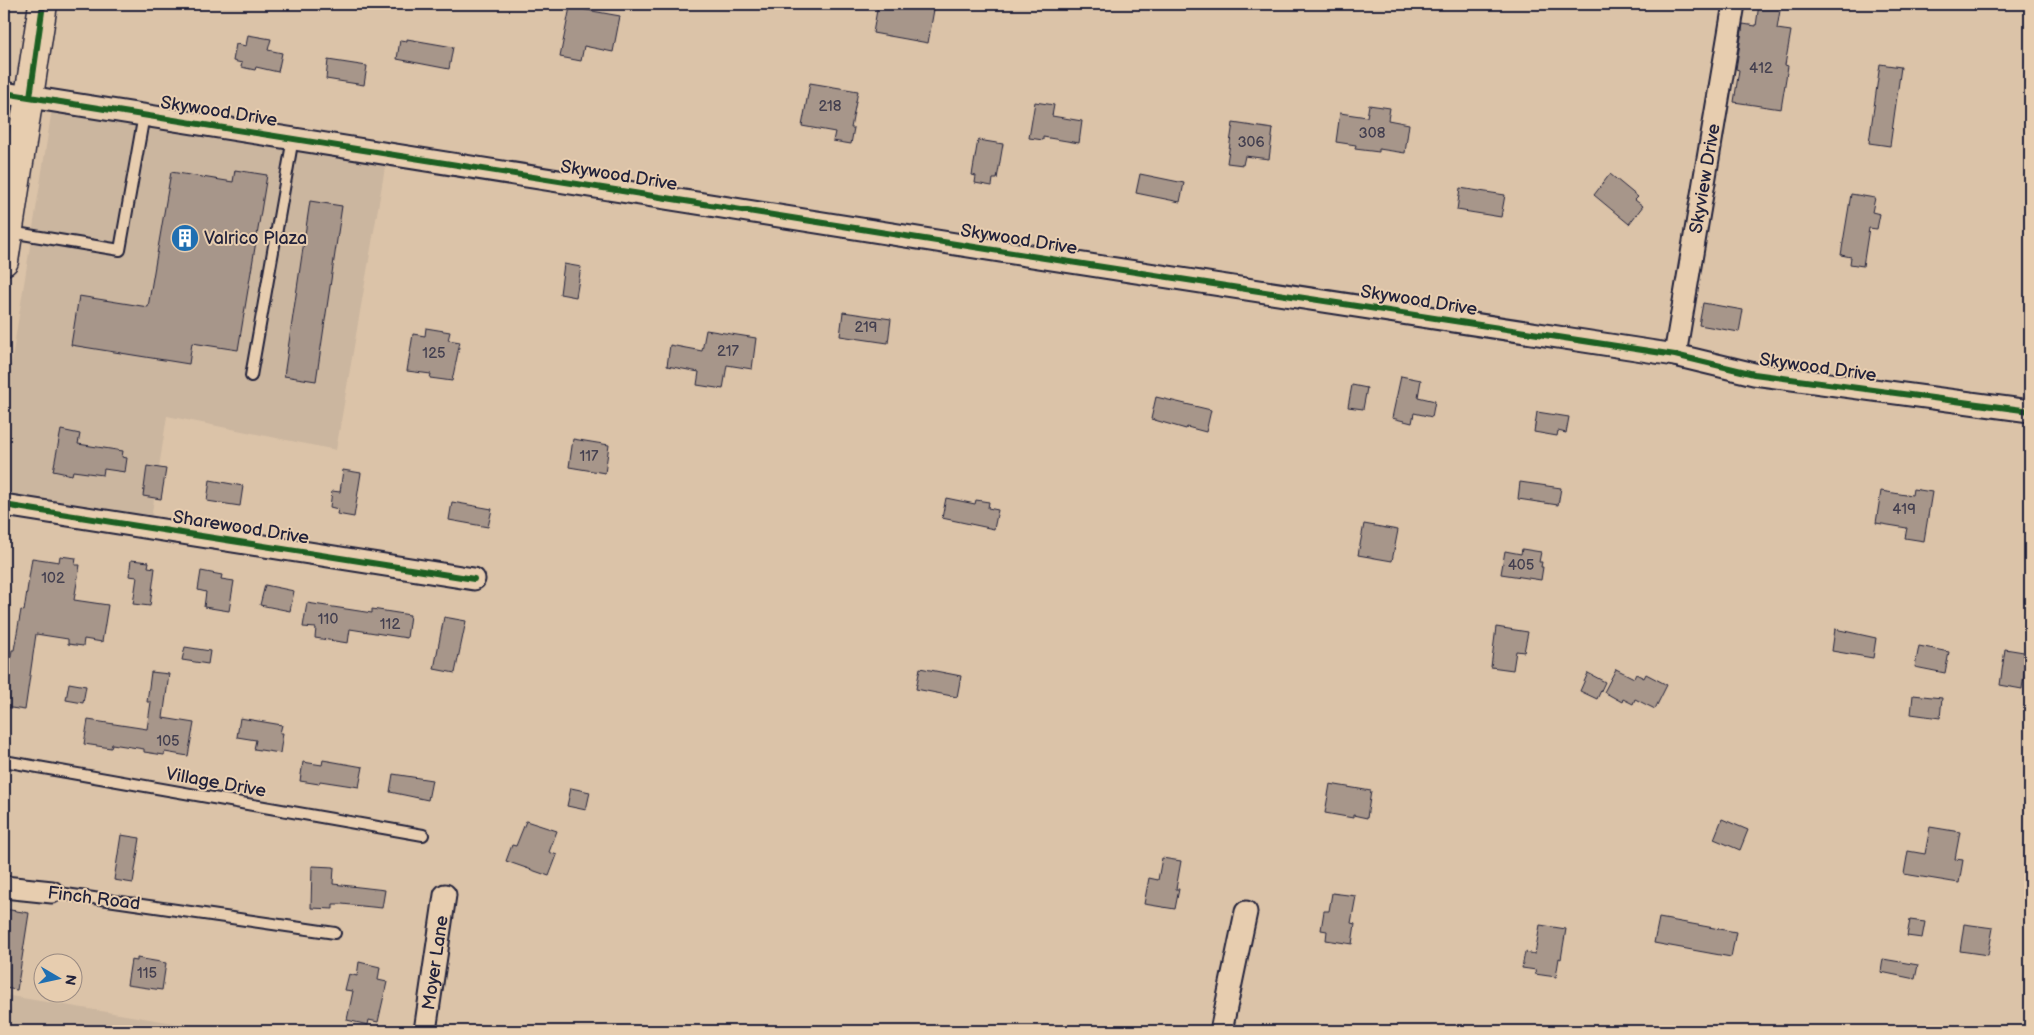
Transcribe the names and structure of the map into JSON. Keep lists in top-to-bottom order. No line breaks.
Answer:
{"streets":{"street":["Skywood Drive","Skyview Drive","Sharewood Drive","Finch Road","Moyer Lane"],"lane":["Village Drive"]},"crossings":[["Skywood Drive","Skyview Drive"]],"places":{"building":["Valrico Plaza"]},"house_numbers":["412","218","308","306","219","217","125","117","419","405","102","110","112","105","115"],"north":"right"}
